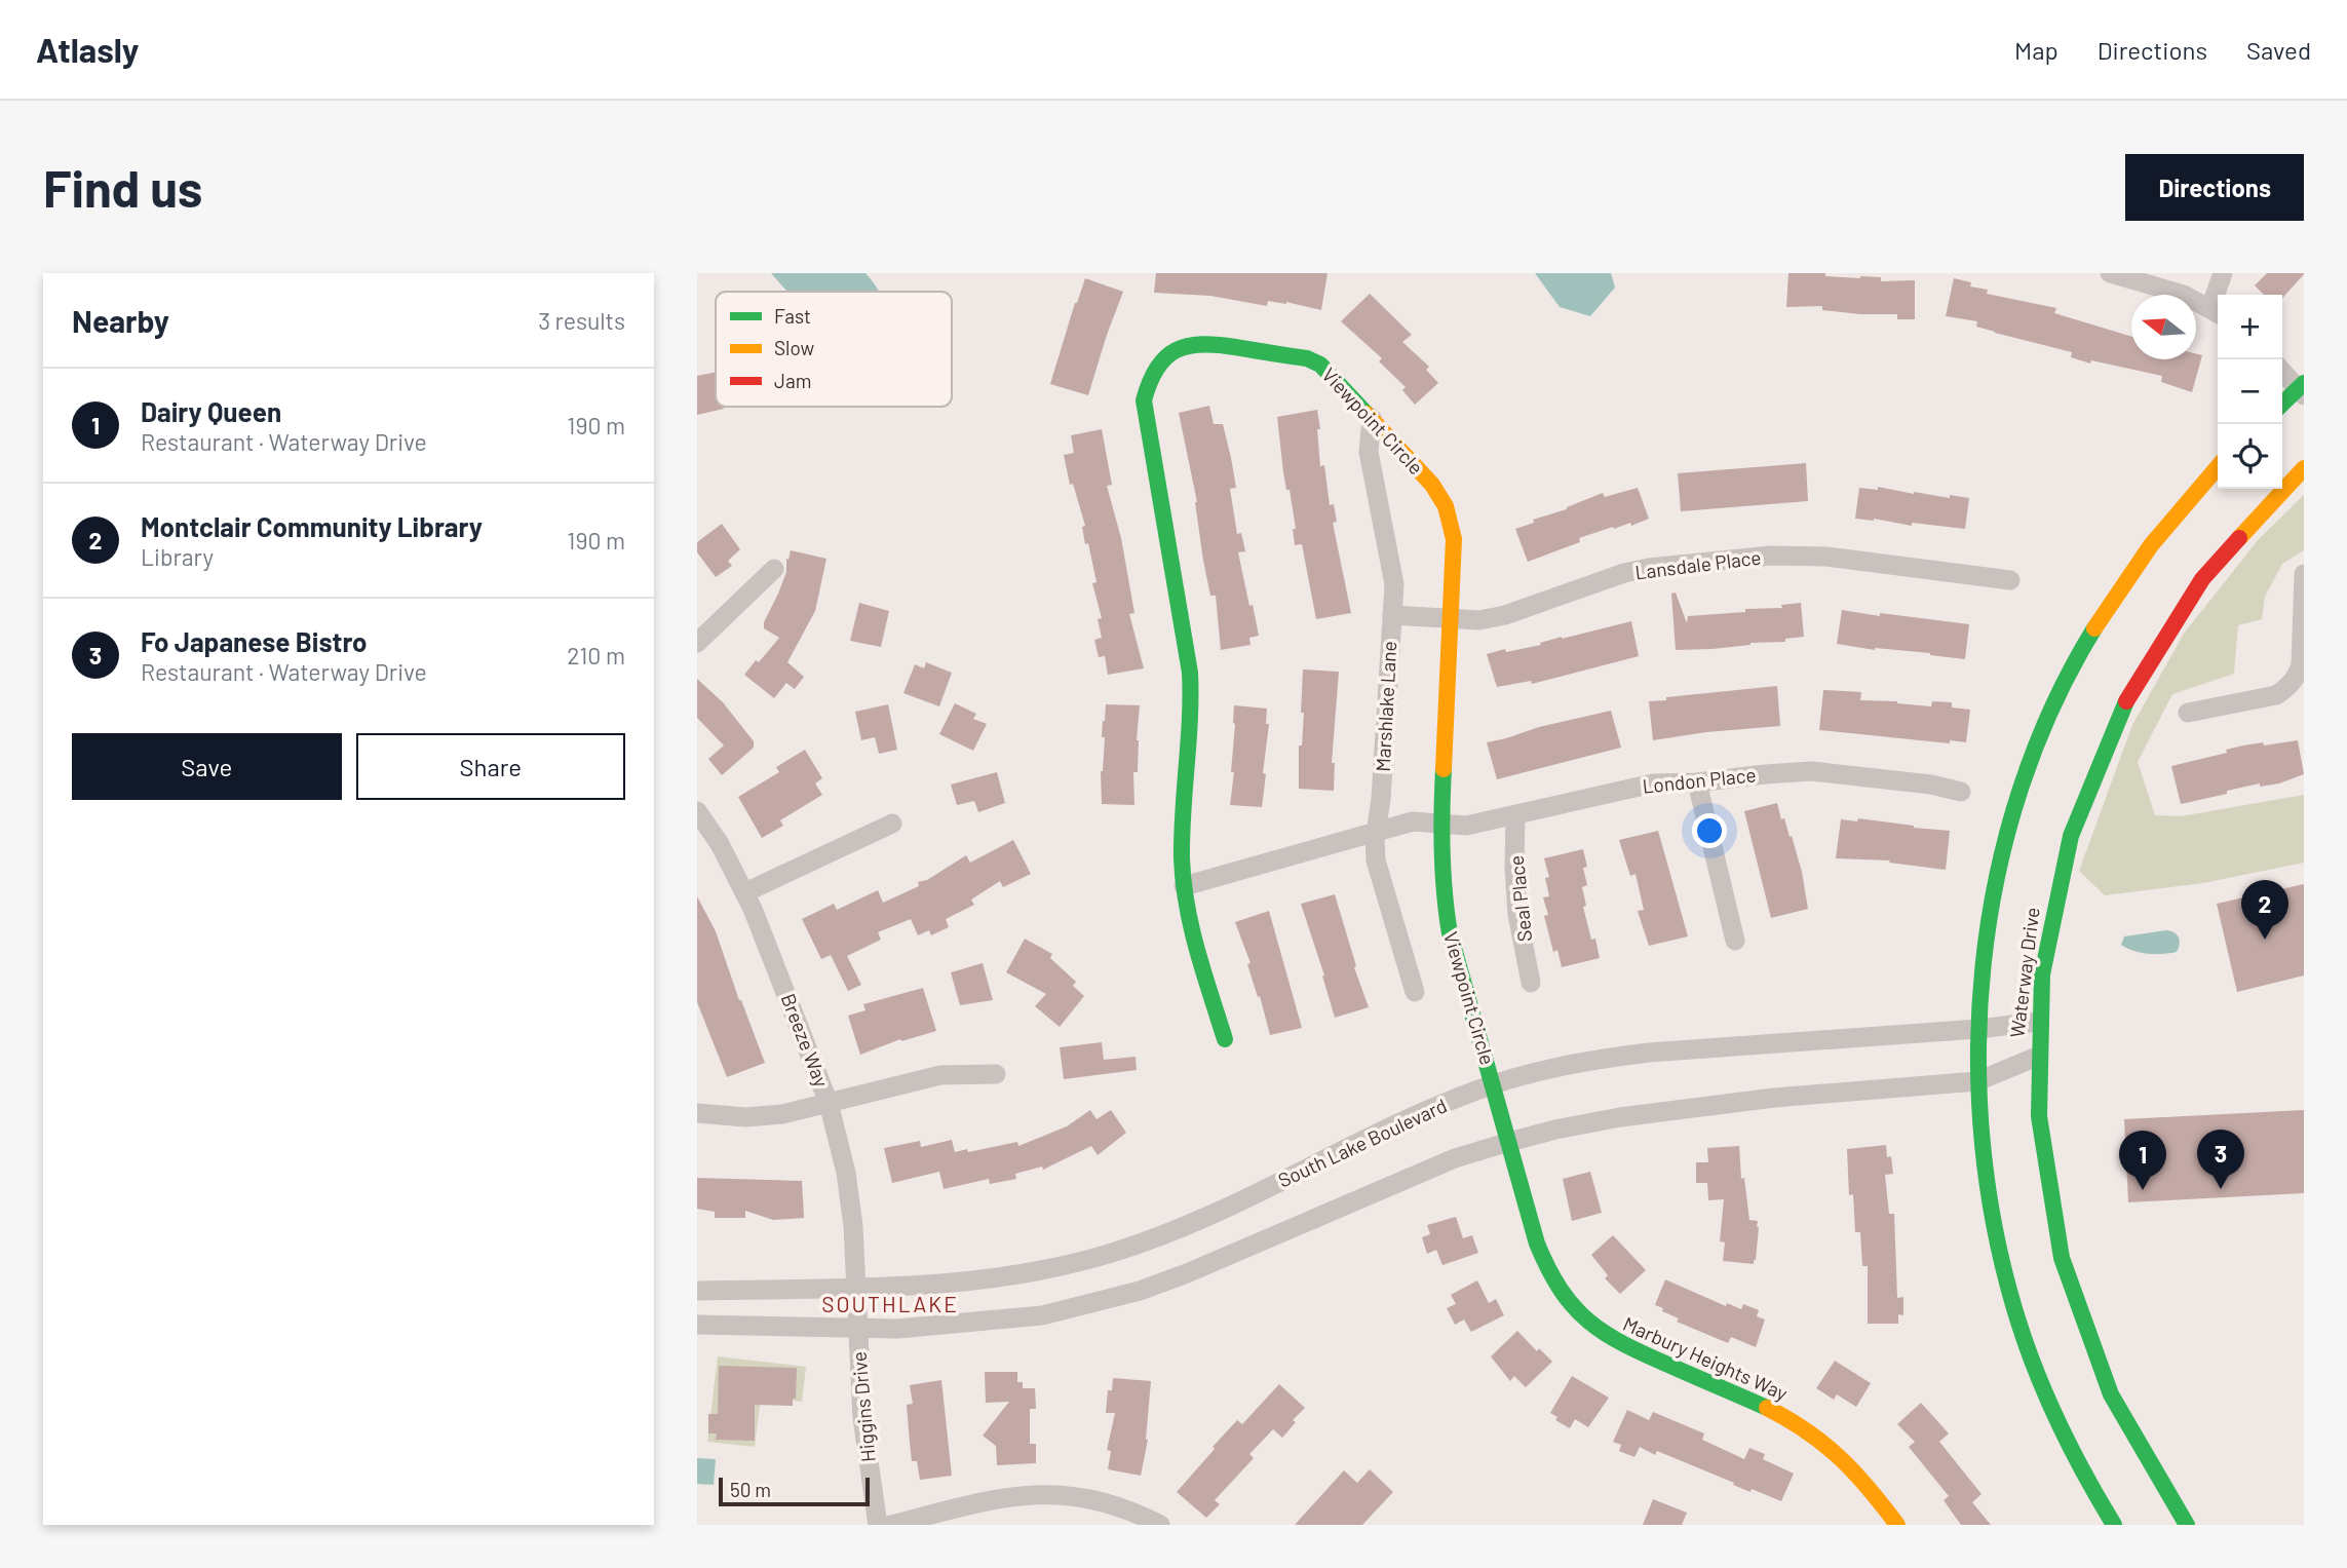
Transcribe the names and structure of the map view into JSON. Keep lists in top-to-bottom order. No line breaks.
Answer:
{"streets":{"street":["Viewpoint Circle","Lansdale Place","Marshlake Lane","London Place","Seal Place","Waterway Drive","Breeze Way","South Lake Boulevard","Marbury Heights Way","Higgins Drive"]},"crossings":[["Viewpoint Circle","Lansdale Place"],["Viewpoint Circle","Marshlake Lane"],["Viewpoint Circle","London Place"],["Viewpoint Circle","South Lake Boulevard"],["Viewpoint Circle","Marbury Heights Way"],["Lansdale Place","Marshlake Lane"],["London Place","Seal Place"],["Waterway Drive","South Lake Boulevard"],["Breeze Way","South Lake Boulevard"],["Breeze Way","Higgins Drive"],["South Lake Boulevard","Marbury Heights Way"],["South Lake Boulevard","Higgins Drive"]],"districts":["SOUTHLAKE"],"legend":["Fast","Slow","Jam"],"scale_bar":"50 m","north":"left","page":{"header":"Atlasly","nav":["Map","Directions","Saved"],"buttons":["Directions",["Save","Share"]],"title":"Find us","heading":["Nearby","3 results"],"map_buttons":["+","−"],"list":[{"mark":"1","name":"Dairy Queen","note":"Restaurant · Waterway Drive","value":"190 m"},{"mark":"2","name":"Montclair Community Library","note":"Library","value":"190 m"},{"mark":"3","name":"Fo Japanese Bistro","note":"Restaurant · Waterway Drive","value":"210 m"}],"pins":["2","3","1"],"scale":"50 m"}}
